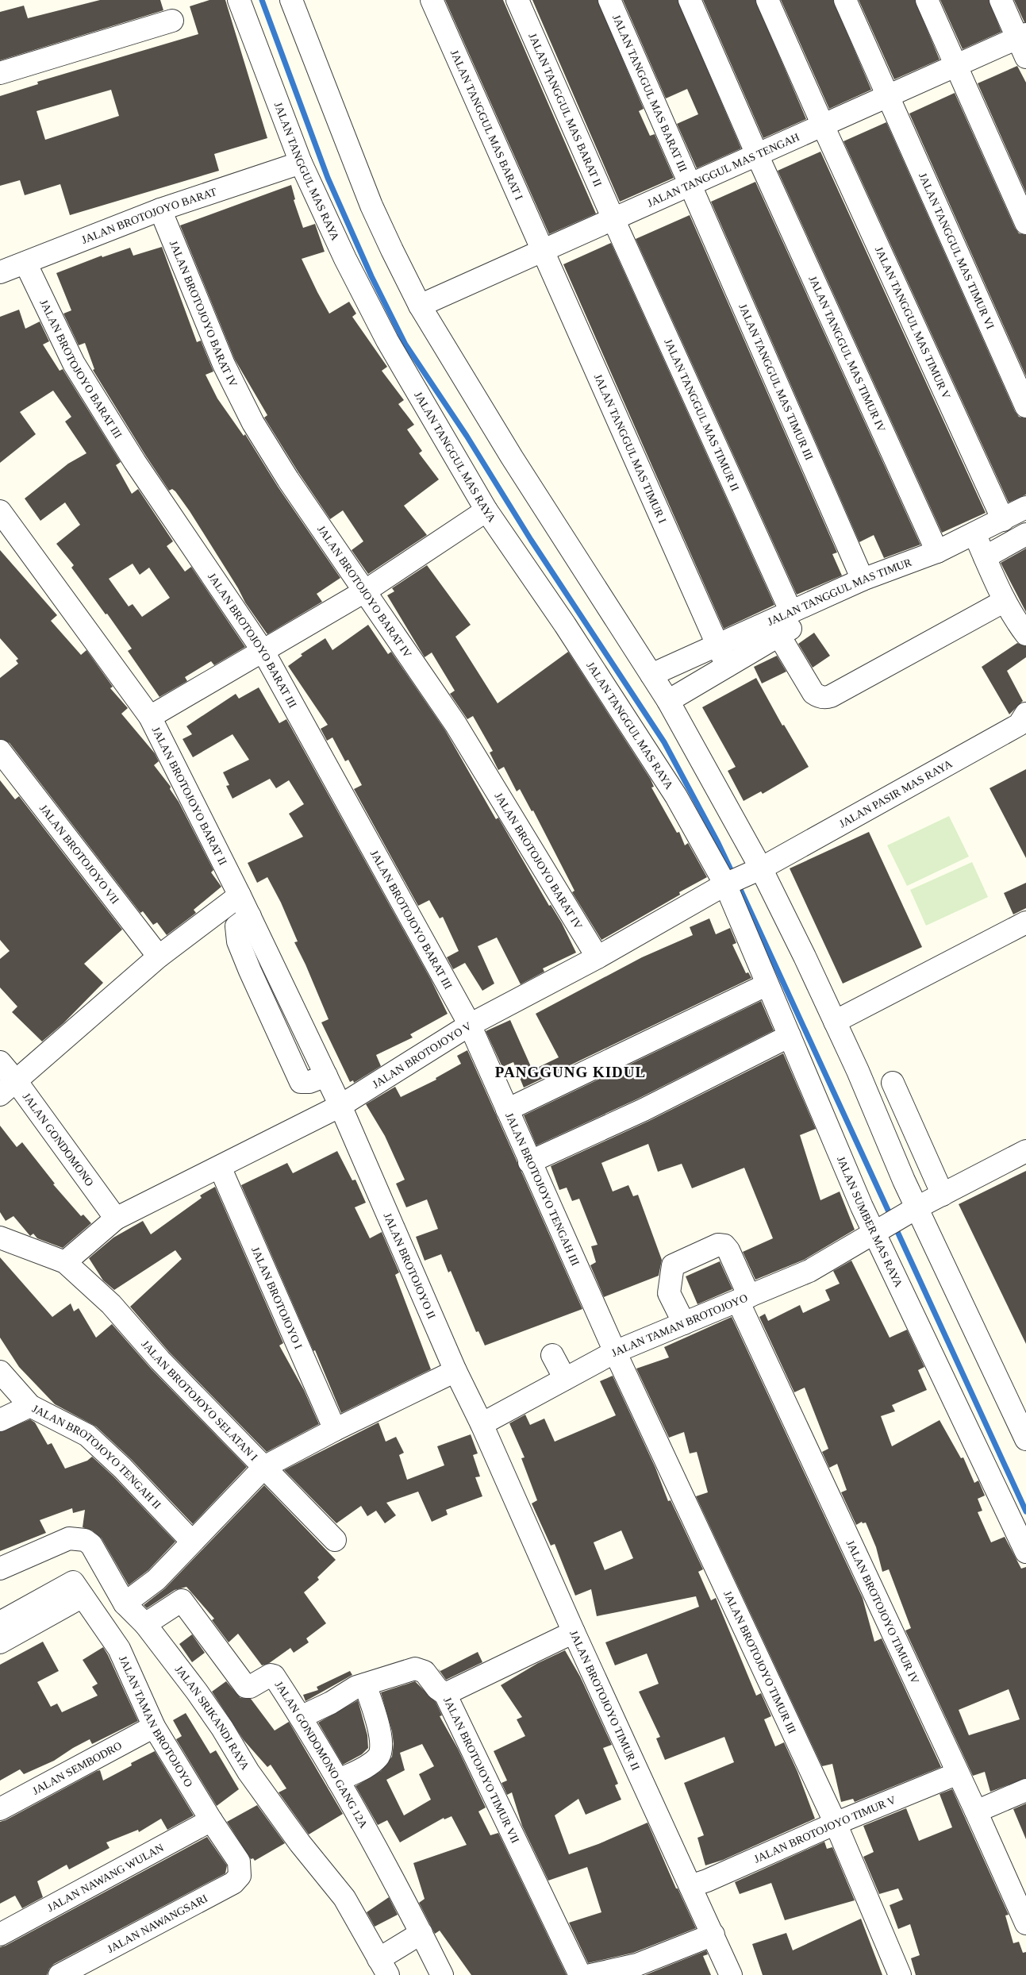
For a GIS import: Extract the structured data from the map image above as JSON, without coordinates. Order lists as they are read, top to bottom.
{
  "streets": {
    "street": [
      "JALAN TANGGUL MAS BARAT III",
      "JALAN TANGGUL MAS BARAT II",
      "JALAN TANGGUL MAS BARAT I",
      "JALAN TANGGUL MAS TENGAH",
      "JALAN TANGGUL MAS RAYA",
      "JALAN BROTOJOYO BARAT",
      "JALAN TANGGUL MAS TIMUR VI",
      "JALAN BROTOJOYO BARAT IV",
      "JALAN TANGGUL MAS TIMUR V",
      "JALAN TANGGUL MAS TIMUR IV",
      "JALAN BROTOJOYO BARAT III",
      "JALAN TANGGUL MAS TIMUR III",
      "JALAN TANGGUL MAS TIMUR II",
      "JALAN TANGGUL MAS TIMUR I",
      "JALAN TANGGUL MAS TIMUR",
      "JALAN PASIR MAS RAYA",
      "JALAN BROTOJOYO BARAT II",
      "JALAN BROTOJOYO VII",
      "JALAN BROTOJOYO V",
      "JALAN GONDOMONO",
      "JALAN BROTOJOYO TENGAH III",
      "JALAN SUMBER MAS RAYA",
      "JALAN BROTOJOYO II",
      "JALAN BROTOJOYO I",
      "JALAN TAMAN BROTOJOYO",
      "JALAN BROTOJOYO SELATAN I",
      "JALAN BROTOJOYO TENGAH II",
      "JALAN BROTOJOYO TIMUR IV",
      "JALAN BROTOJOYO TIMUR III",
      "JALAN BROTOJOYO TIMUR II",
      "JALAN SRIKANDI RAYA",
      "JALAN GONDOMONO GANG 12A",
      "JALAN SEMBODRO",
      "JALAN BROTOJOYO TIMUR VII",
      "JALAN BROTOJOYO TIMUR V",
      "JALAN NAWANG WULAN",
      "JALAN NAWANGSARI"
    ]
  },
  "crossings": [
    ["JALAN TANGGUL MAS BARAT III", "JALAN TANGGUL MAS TENGAH"],
    ["JALAN TANGGUL MAS BARAT III", "JALAN TANGGUL MAS TIMUR III"],
    ["JALAN TANGGUL MAS BARAT II", "JALAN TANGGUL MAS TENGAH"],
    ["JALAN TANGGUL MAS BARAT II", "JALAN TANGGUL MAS TIMUR II"],
    ["JALAN TANGGUL MAS BARAT I", "JALAN TANGGUL MAS TENGAH"],
    ["JALAN TANGGUL MAS BARAT I", "JALAN TANGGUL MAS TIMUR I"],
    ["JALAN TANGGUL MAS TENGAH", "JALAN TANGGUL MAS TIMUR VI"],
    ["JALAN TANGGUL MAS TENGAH", "JALAN TANGGUL MAS TIMUR V"],
    ["JALAN TANGGUL MAS TENGAH", "JALAN TANGGUL MAS TIMUR IV"],
    ["JALAN TANGGUL MAS TENGAH", "JALAN TANGGUL MAS TIMUR III"],
    ["JALAN TANGGUL MAS TENGAH", "JALAN TANGGUL MAS TIMUR II"],
    ["JALAN TANGGUL MAS TENGAH", "JALAN TANGGUL MAS TIMUR I"],
    ["JALAN TANGGUL MAS RAYA", "JALAN BROTOJOYO BARAT"],
    ["JALAN TANGGUL MAS RAYA", "JALAN PASIR MAS RAYA"],
    ["JALAN TANGGUL MAS RAYA", "JALAN BROTOJOYO V"],
    ["JALAN TANGGUL MAS RAYA", "JALAN SUMBER MAS RAYA"],
    ["JALAN BROTOJOYO BARAT", "JALAN BROTOJOYO BARAT IV"],
    ["JALAN BROTOJOYO BARAT", "JALAN BROTOJOYO BARAT III"],
    ["JALAN BROTOJOYO BARAT IV", "JALAN BROTOJOYO V"],
    ["JALAN TANGGUL MAS TIMUR V", "JALAN TANGGUL MAS TIMUR"],
    ["JALAN TANGGUL MAS TIMUR IV", "JALAN TANGGUL MAS TIMUR"],
    ["JALAN BROTOJOYO BARAT III", "JALAN BROTOJOYO V"],
    ["JALAN BROTOJOYO BARAT III", "JALAN BROTOJOYO TENGAH III"],
    ["JALAN TANGGUL MAS TIMUR III", "JALAN TANGGUL MAS TIMUR"],
    ["JALAN TANGGUL MAS TIMUR II", "JALAN TANGGUL MAS TIMUR"],
    ["JALAN TANGGUL MAS TIMUR I", "JALAN TANGGUL MAS TIMUR"],
    ["JALAN PASIR MAS RAYA", "JALAN BROTOJOYO V"],
    ["JALAN PASIR MAS RAYA", "JALAN SUMBER MAS RAYA"],
    ["JALAN BROTOJOYO BARAT II", "JALAN BROTOJOYO V"],
    ["JALAN BROTOJOYO BARAT II", "JALAN BROTOJOYO II"],
    ["JALAN BROTOJOYO V", "JALAN GONDOMONO"],
    ["JALAN BROTOJOYO V", "JALAN BROTOJOYO TENGAH III"],
    ["JALAN BROTOJOYO V", "JALAN SUMBER MAS RAYA"],
    ["JALAN BROTOJOYO V", "JALAN BROTOJOYO II"],
    ["JALAN BROTOJOYO V", "JALAN BROTOJOYO I"],
    ["JALAN BROTOJOYO V", "JALAN BROTOJOYO SELATAN I"],
    ["JALAN BROTOJOYO TENGAH III", "JALAN TAMAN BROTOJOYO"],
    ["JALAN BROTOJOYO TENGAH III", "JALAN BROTOJOYO TIMUR III"],
    ["JALAN SUMBER MAS RAYA", "JALAN TAMAN BROTOJOYO"],
    ["JALAN BROTOJOYO II", "JALAN TAMAN BROTOJOYO"],
    ["JALAN BROTOJOYO II", "JALAN BROTOJOYO TIMUR II"],
    ["JALAN TAMAN BROTOJOYO", "JALAN BROTOJOYO TIMUR IV"],
    ["JALAN TAMAN BROTOJOYO", "JALAN BROTOJOYO TIMUR III"],
    ["JALAN TAMAN BROTOJOYO", "JALAN BROTOJOYO TIMUR II"],
    ["JALAN TAMAN BROTOJOYO", "JALAN SEMBODRO"],
    ["JALAN TAMAN BROTOJOYO", "JALAN NAWANG WULAN"],
    ["JALAN TAMAN BROTOJOYO", "JALAN NAWANGSARI"],
    ["JALAN BROTOJOYO TIMUR IV", "JALAN BROTOJOYO TIMUR V"],
    ["JALAN BROTOJOYO TIMUR III", "JALAN BROTOJOYO TIMUR V"],
    ["JALAN BROTOJOYO TIMUR II", "JALAN BROTOJOYO TIMUR VII"],
    ["JALAN BROTOJOYO TIMUR II", "JALAN BROTOJOYO TIMUR V"],
    ["JALAN SRIKANDI RAYA", "JALAN GONDOMONO GANG 12A"]
  ],
  "districts": ["PANGGUNG KIDUL"]
}
